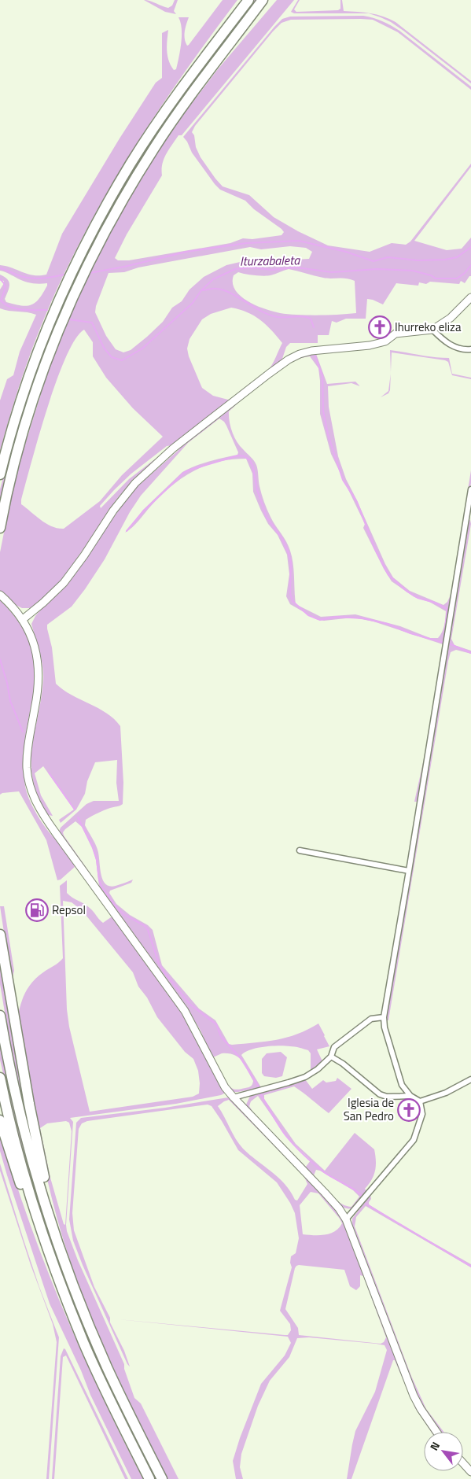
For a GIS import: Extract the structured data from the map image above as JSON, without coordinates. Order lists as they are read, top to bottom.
{
  "water": ["Iturzabaleta"],
  "places": {
    "church": ["Ihurreko eliza", "Iglesia de San Pedro"],
    "fuel station": ["Repsol"]
  },
  "north": "top left"
}
